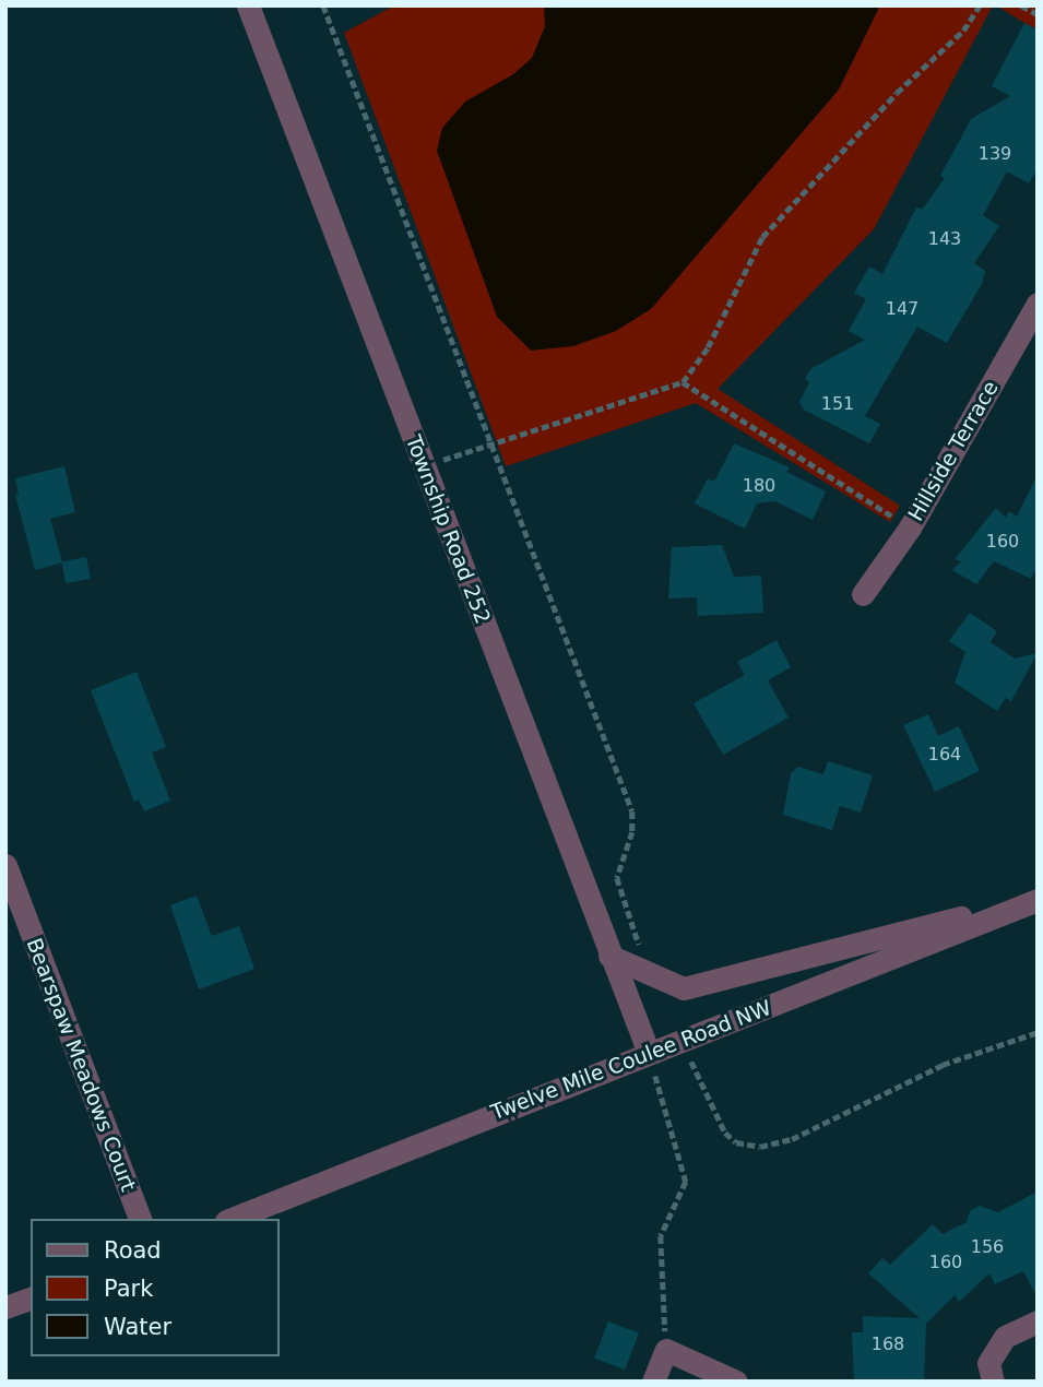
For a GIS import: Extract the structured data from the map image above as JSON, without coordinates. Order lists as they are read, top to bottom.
{
  "streets": {
    "street": [
      "Hillside Terrace",
      "Township Road 252",
      "Twelve Mile Coulee Road NW",
      "Bearspaw Meadows Court"
    ]
  },
  "crossings": [
    ["Township Road 252", "Twelve Mile Coulee Road NW"]
  ],
  "house_numbers": [
    "139",
    "143",
    "147",
    "151",
    "180",
    "160",
    "164",
    "156",
    "160",
    "168"
  ],
  "legend": ["Road", "Park", "Water"]
}
